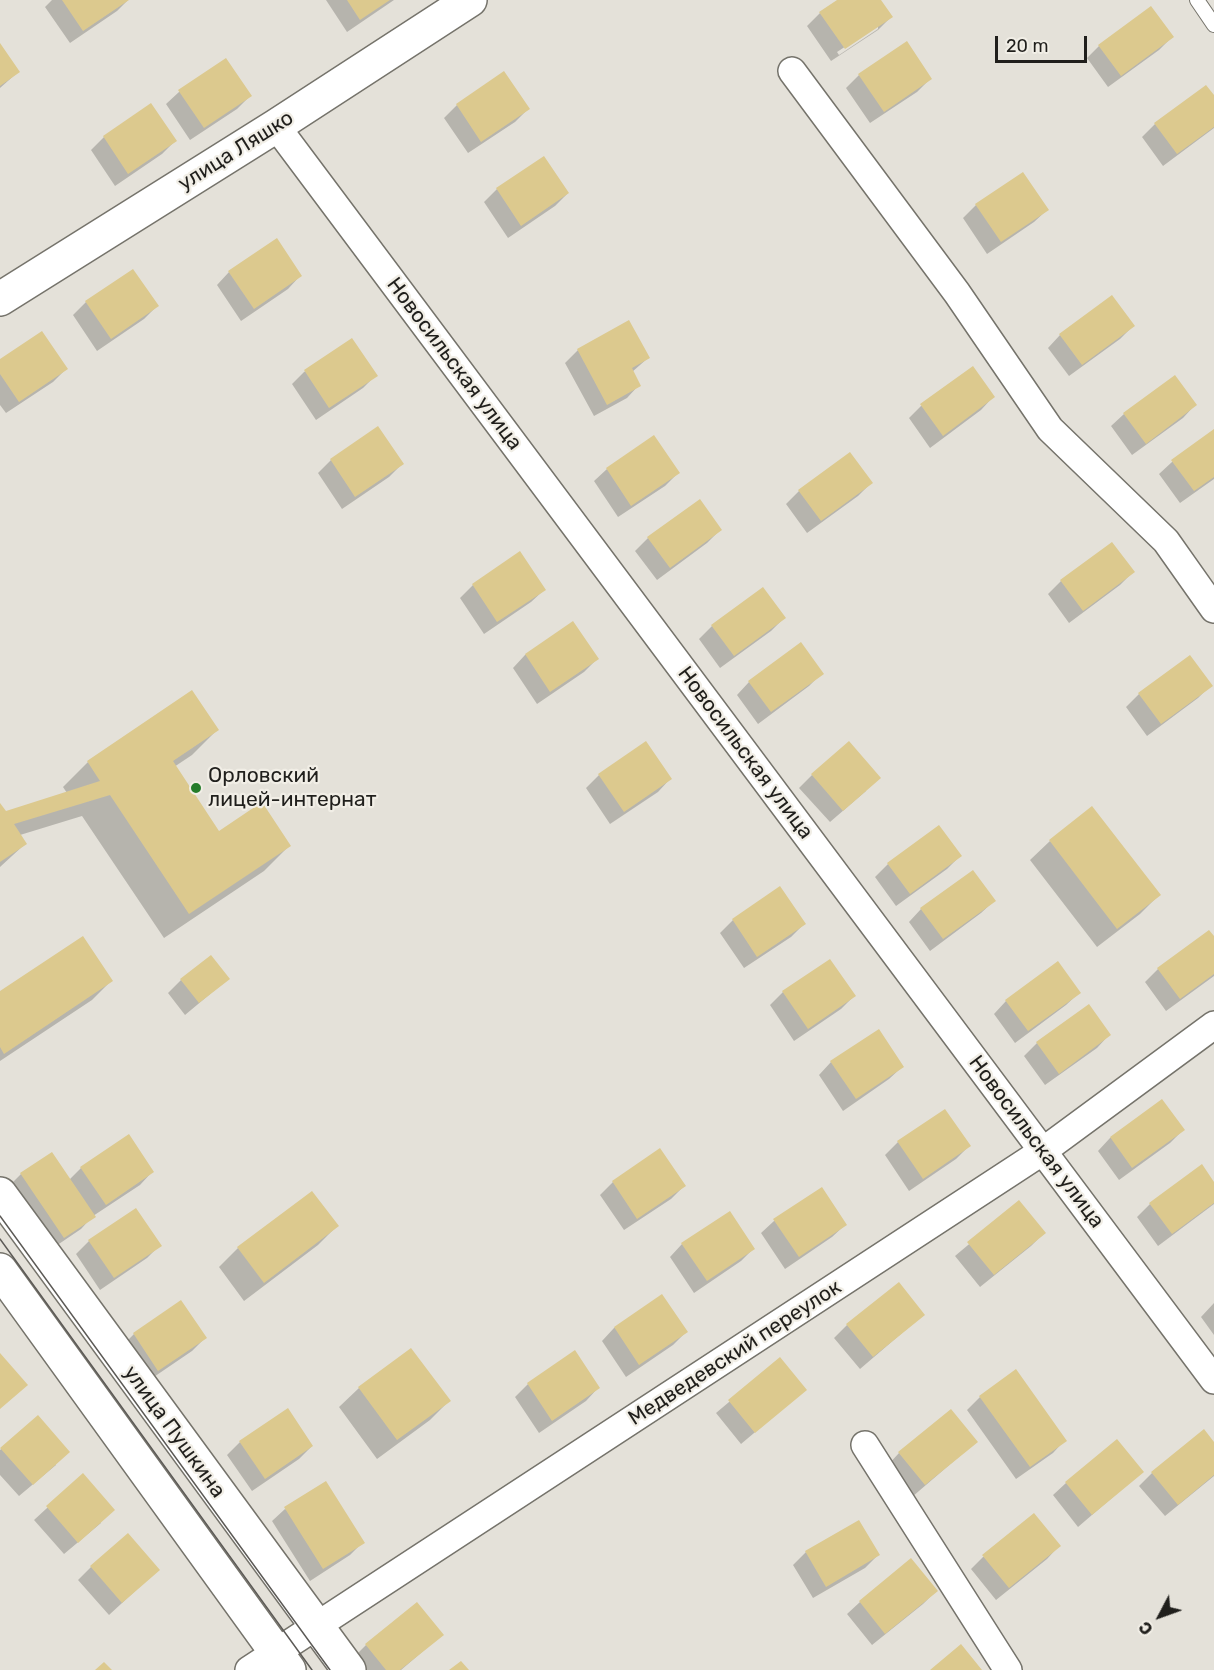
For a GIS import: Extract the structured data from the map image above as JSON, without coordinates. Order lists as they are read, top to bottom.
{
  "streets": {
    "main road": ["улица Ляшко", "улица Пушкина"],
    "street": ["Новосильская улица", "Медведевский переулок"]
  },
  "crossings": [
    ["улица Ляшко", "Новосильская улица"],
    ["Новосильская улица", "Медведевский переулок"],
    ["Медведевский переулок", "улица Пушкина"]
  ],
  "places": ["Орловский лицей-интернат"],
  "scale_bar": "20 m",
  "north": "bottom left"
}
